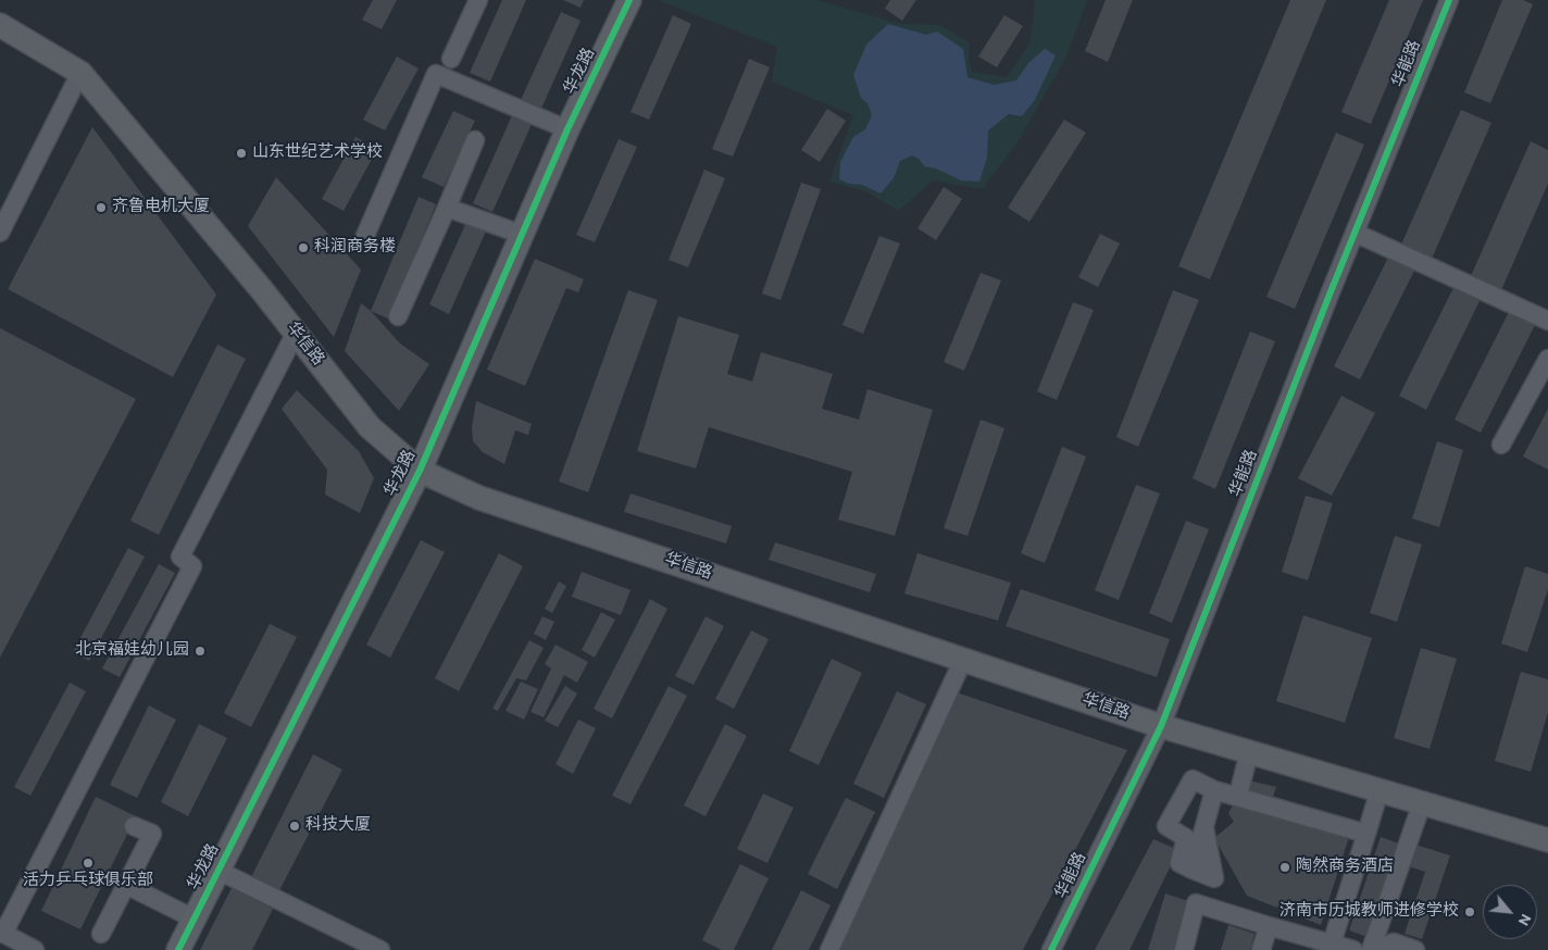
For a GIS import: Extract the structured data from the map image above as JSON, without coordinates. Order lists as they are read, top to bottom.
{
  "streets": {
    "main road": ["华龙路", "华信路"],
    "street": ["华能路"]
  },
  "crossings": [
    ["华能路", "华信路"],
    ["华龙路", "华信路"]
  ],
  "places": [
    "山东世纪艺术学校",
    "齐鲁电机大厦",
    "科润商务楼",
    "北京福娃幼儿园",
    "科技大厦",
    "活力乒乓球俱乐部",
    "陶然商务酒店",
    "济南市历城教师进修学校"
  ],
  "north": "bottom right"
}
